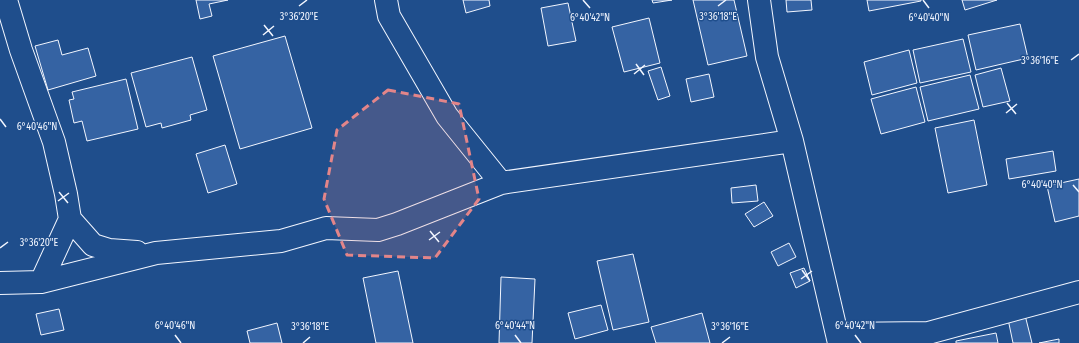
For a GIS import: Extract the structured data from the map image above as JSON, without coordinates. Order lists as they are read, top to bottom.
{
  "coordinates": [
    "3°36'20\"E",
    "3°36'18\"E",
    "6°40'42\"N",
    "6°40'40\"N",
    "3°36'16\"E",
    "6°40'46\"N",
    "6°40'44\"N"
  ]
}
